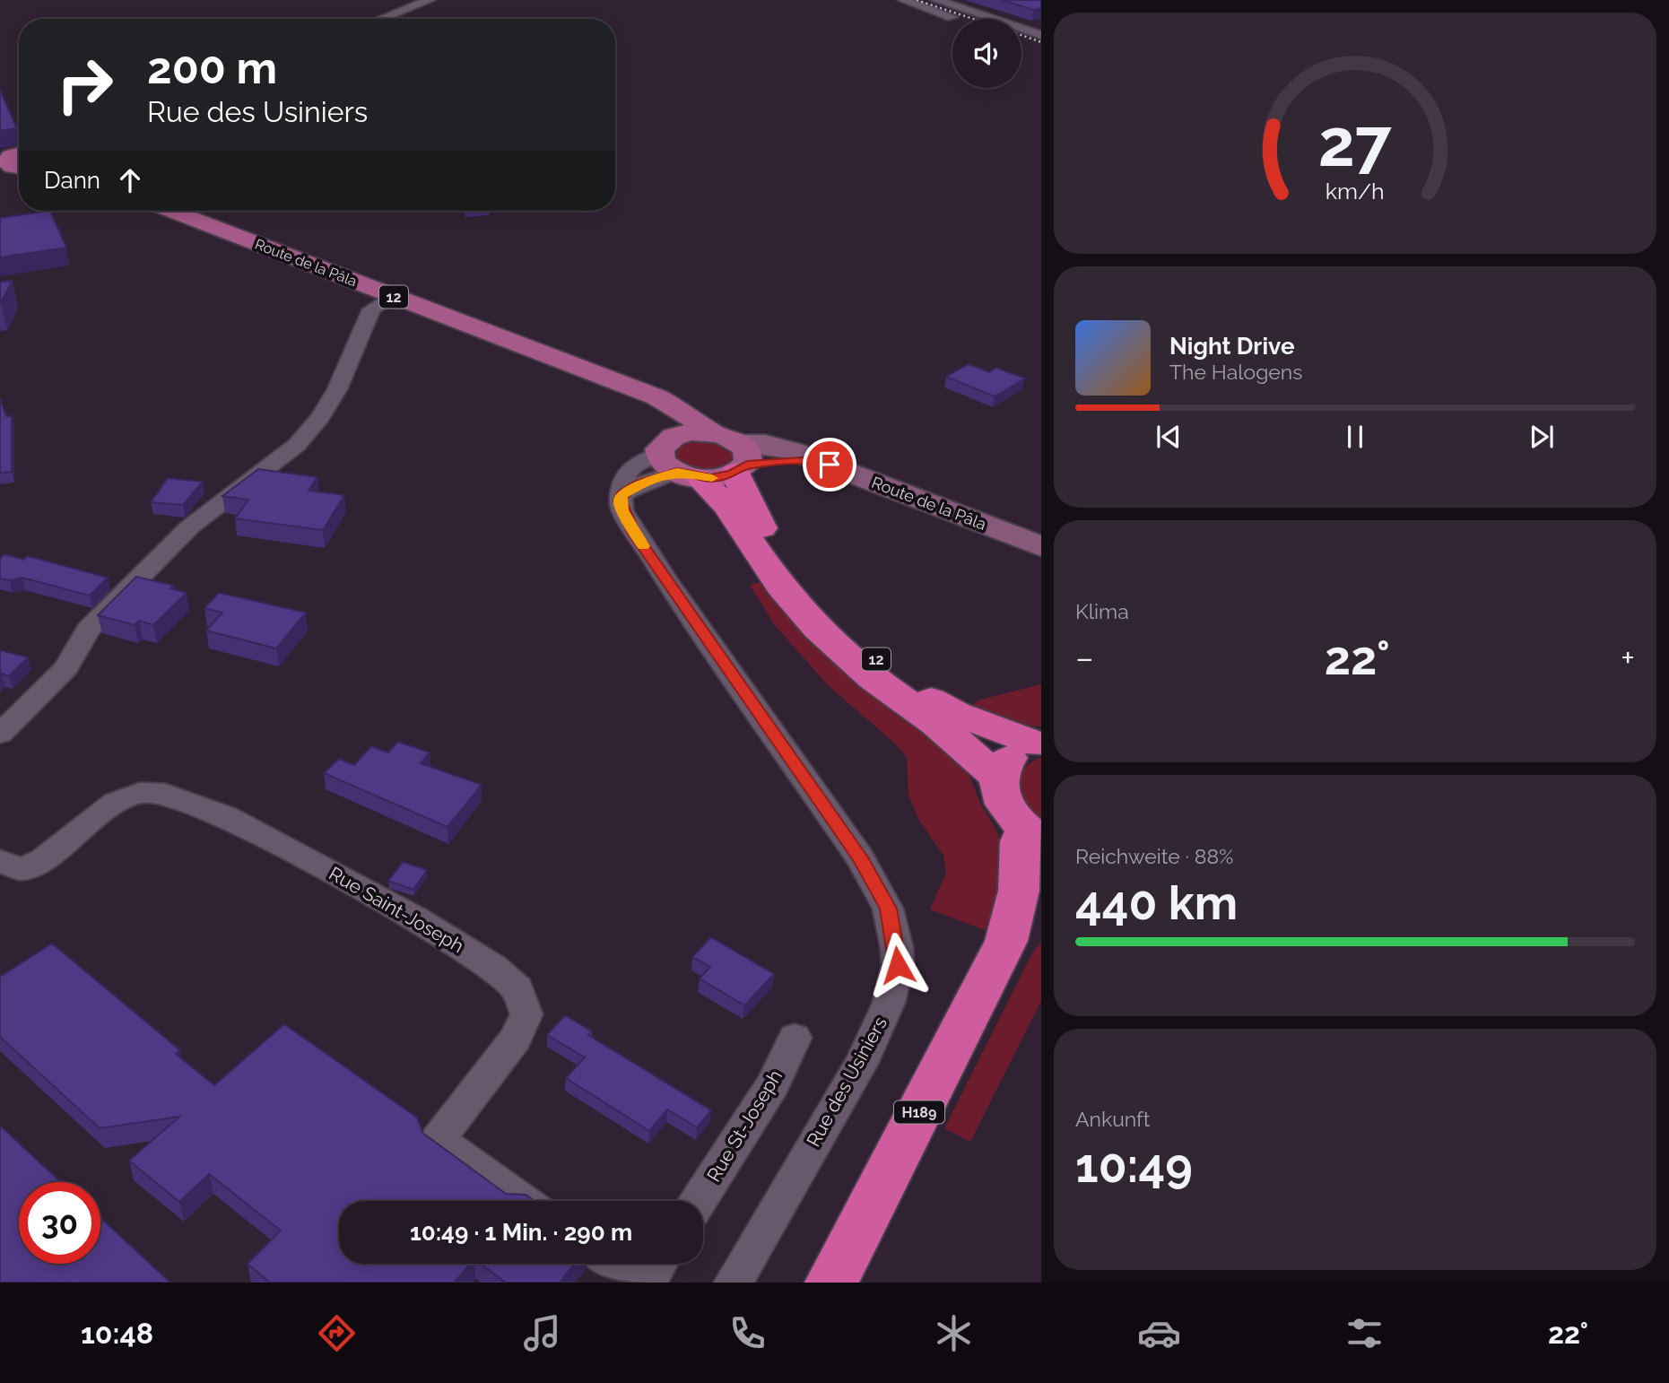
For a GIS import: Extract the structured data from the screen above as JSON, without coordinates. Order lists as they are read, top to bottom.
{
  "streets": {
    "highway": ["12", "H189"],
    "main road": ["Route de la Pâla"],
    "street": ["Rue Saint-Joseph", "Rue des Usiniers", "Rue St-Joseph"]
  },
  "crossings": [
    ["Route de la Pâla", "12"],
    ["Route de la Pâla", "Rue des Usiniers"],
    ["12", "Rue des Usiniers"]
  ],
  "page": {
    "turn": ["200 m", "Rue des Usiniers"],
    "then": "Dann",
    "song": ["Night Drive", "The Halogens"],
    "tile": [
      "Klima",
      ["Reichweite · 88%", "440 km"],
      ["Ankunft", "10:49"]
    ],
    "heat": ["−", "22°", "+"],
    "limit": "30",
    "trip": "10:49 · 1 Min. · 290 m",
    "tabs": ["10:48", "22°"],
    "gauge": ["27", "km/h"]
  }
}
